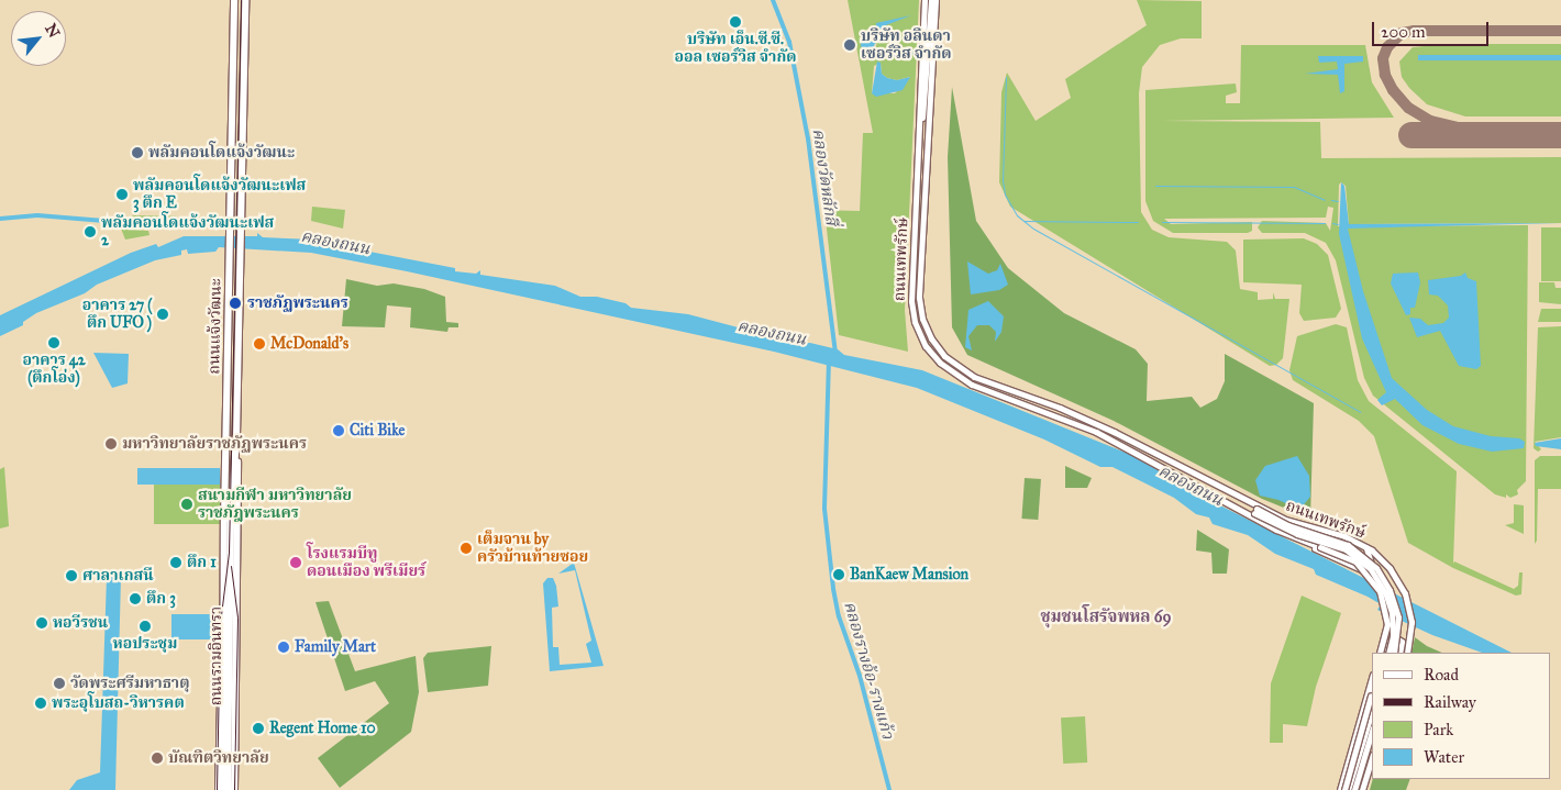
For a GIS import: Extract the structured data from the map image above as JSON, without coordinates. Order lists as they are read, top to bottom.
{
  "streets": {
    "main road": ["ถนนเทพรักษ์", "ถนนแจ้งวัฒนะ", "ถนนรามอินทรา"]
  },
  "crossings": [
    ["ถนนแจ้งวัฒนะ", "ถนนรามอินทรา"]
  ],
  "districts": ["ชุมชนโสรัจพหล 69"],
  "water": ["คลองวัดหลักสี่", "คลองถนน", "คลองรางอ้อ-รางแก้ว"],
  "places": [
    "บริษัท เอ็น.ซี.ซี. ออล เซอร์วิส จำกัด",
    "บริษัท อลินดา เซอร์วิส จำกัด",
    "พลัมคอนโดแจ้งวัฒนะ",
    "พลัมคอนโดแจ้งวัฒนะเฟส 3 ตึก E",
    "พลัมคอนโดแจ้งวัฒนะเฟส 2",
    "ราชภัฏพระนคร",
    "อาคาร 27 ( ตึก UFO )",
    "อาคาร 42 (ตึกโอ่ง)",
    "McDonald's",
    "Citi Bike",
    "มหาวิทยาลัยราชภัฏพระนคร",
    "สนามกีฬา มหาวิทยาลัย ราชภัฎพระนคร",
    "เต็มจาน by ครัวบ้านท้ายซอย",
    "ตึก 1",
    "โรงแรมบีทู ดอนเมือง พรีเมียร์",
    "BanKaew Mansion",
    "ศาลาเกสนี",
    "ตึก 3",
    "หอวีรชน",
    "หอประชุม",
    "Family Mart",
    "วัดพระศรีมหาธาตุ",
    "พระอุโบสถ-วิหารคต",
    "Regent Home 10",
    "บัณฑิตวิทยาลัย"
  ],
  "legend": [
    "Road",
    "Railway",
    "Park",
    "Water"
  ],
  "scale_bar": "200 m",
  "north": "top right"
}
